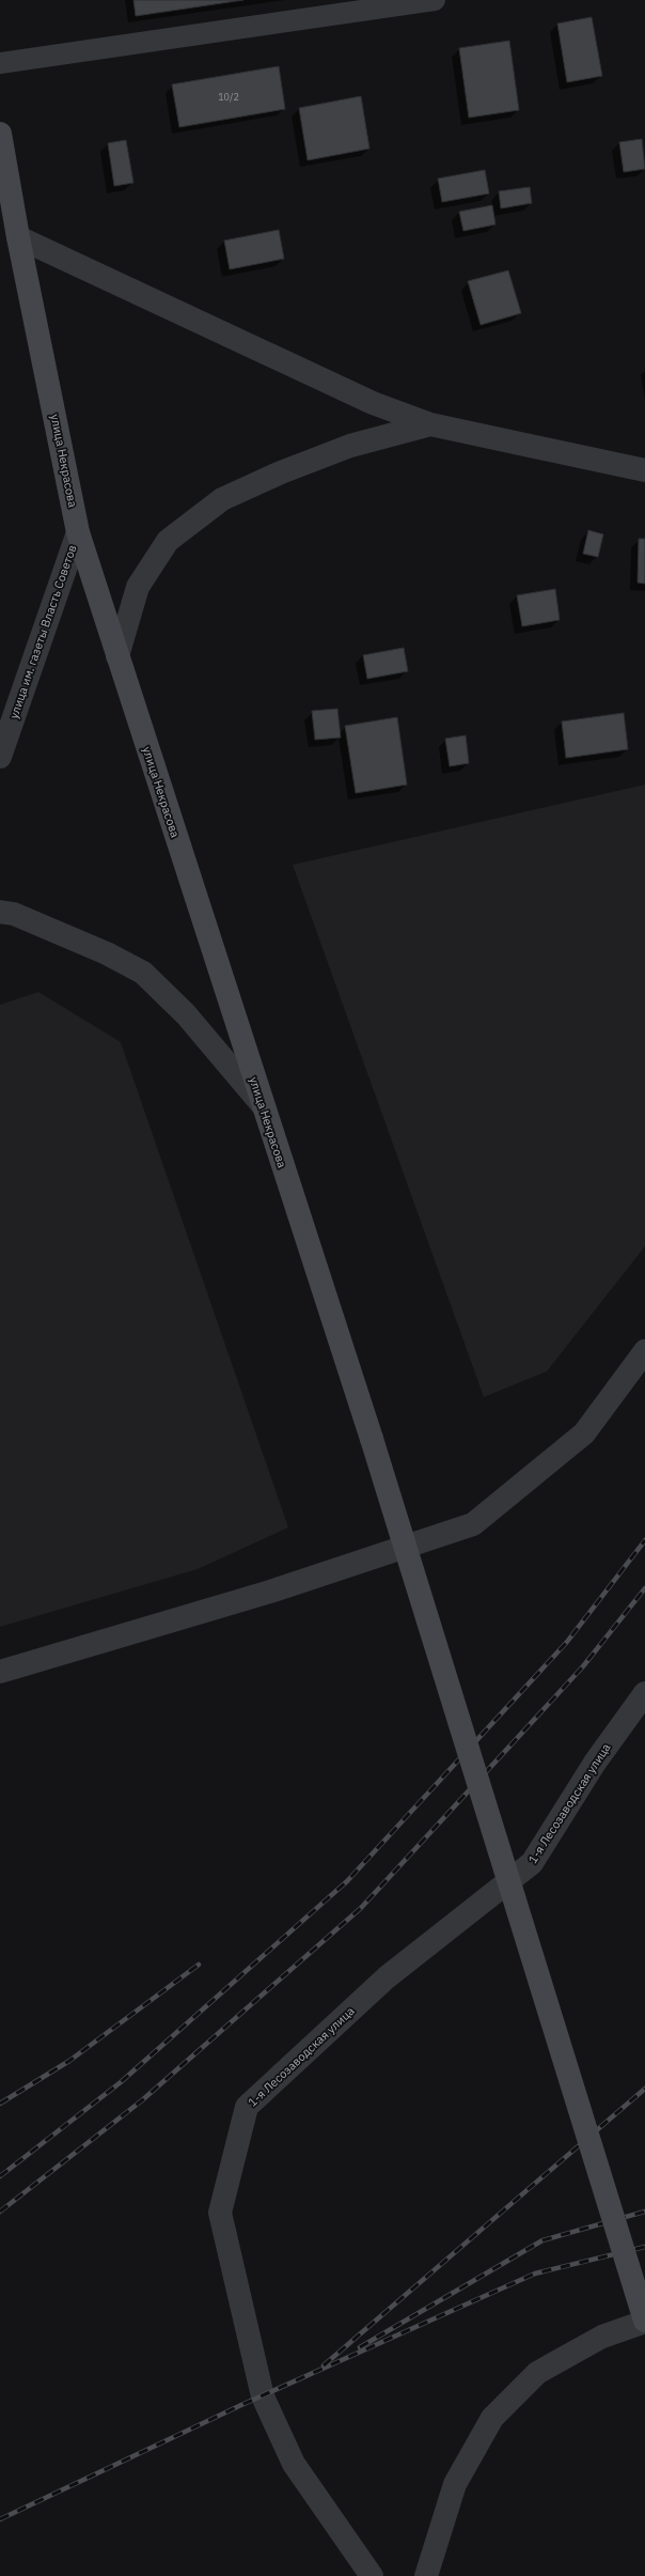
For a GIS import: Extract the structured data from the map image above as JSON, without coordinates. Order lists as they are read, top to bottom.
{
  "streets": {
    "main road": ["улица Некрасова"],
    "street": ["улица им. газеты Власть Советов", "1-я Лесозаводская улица"]
  },
  "crossings": [
    ["улица Некрасова", "улица им. газеты Власть Советов"]
  ],
  "house_numbers": ["10/2"]
}
